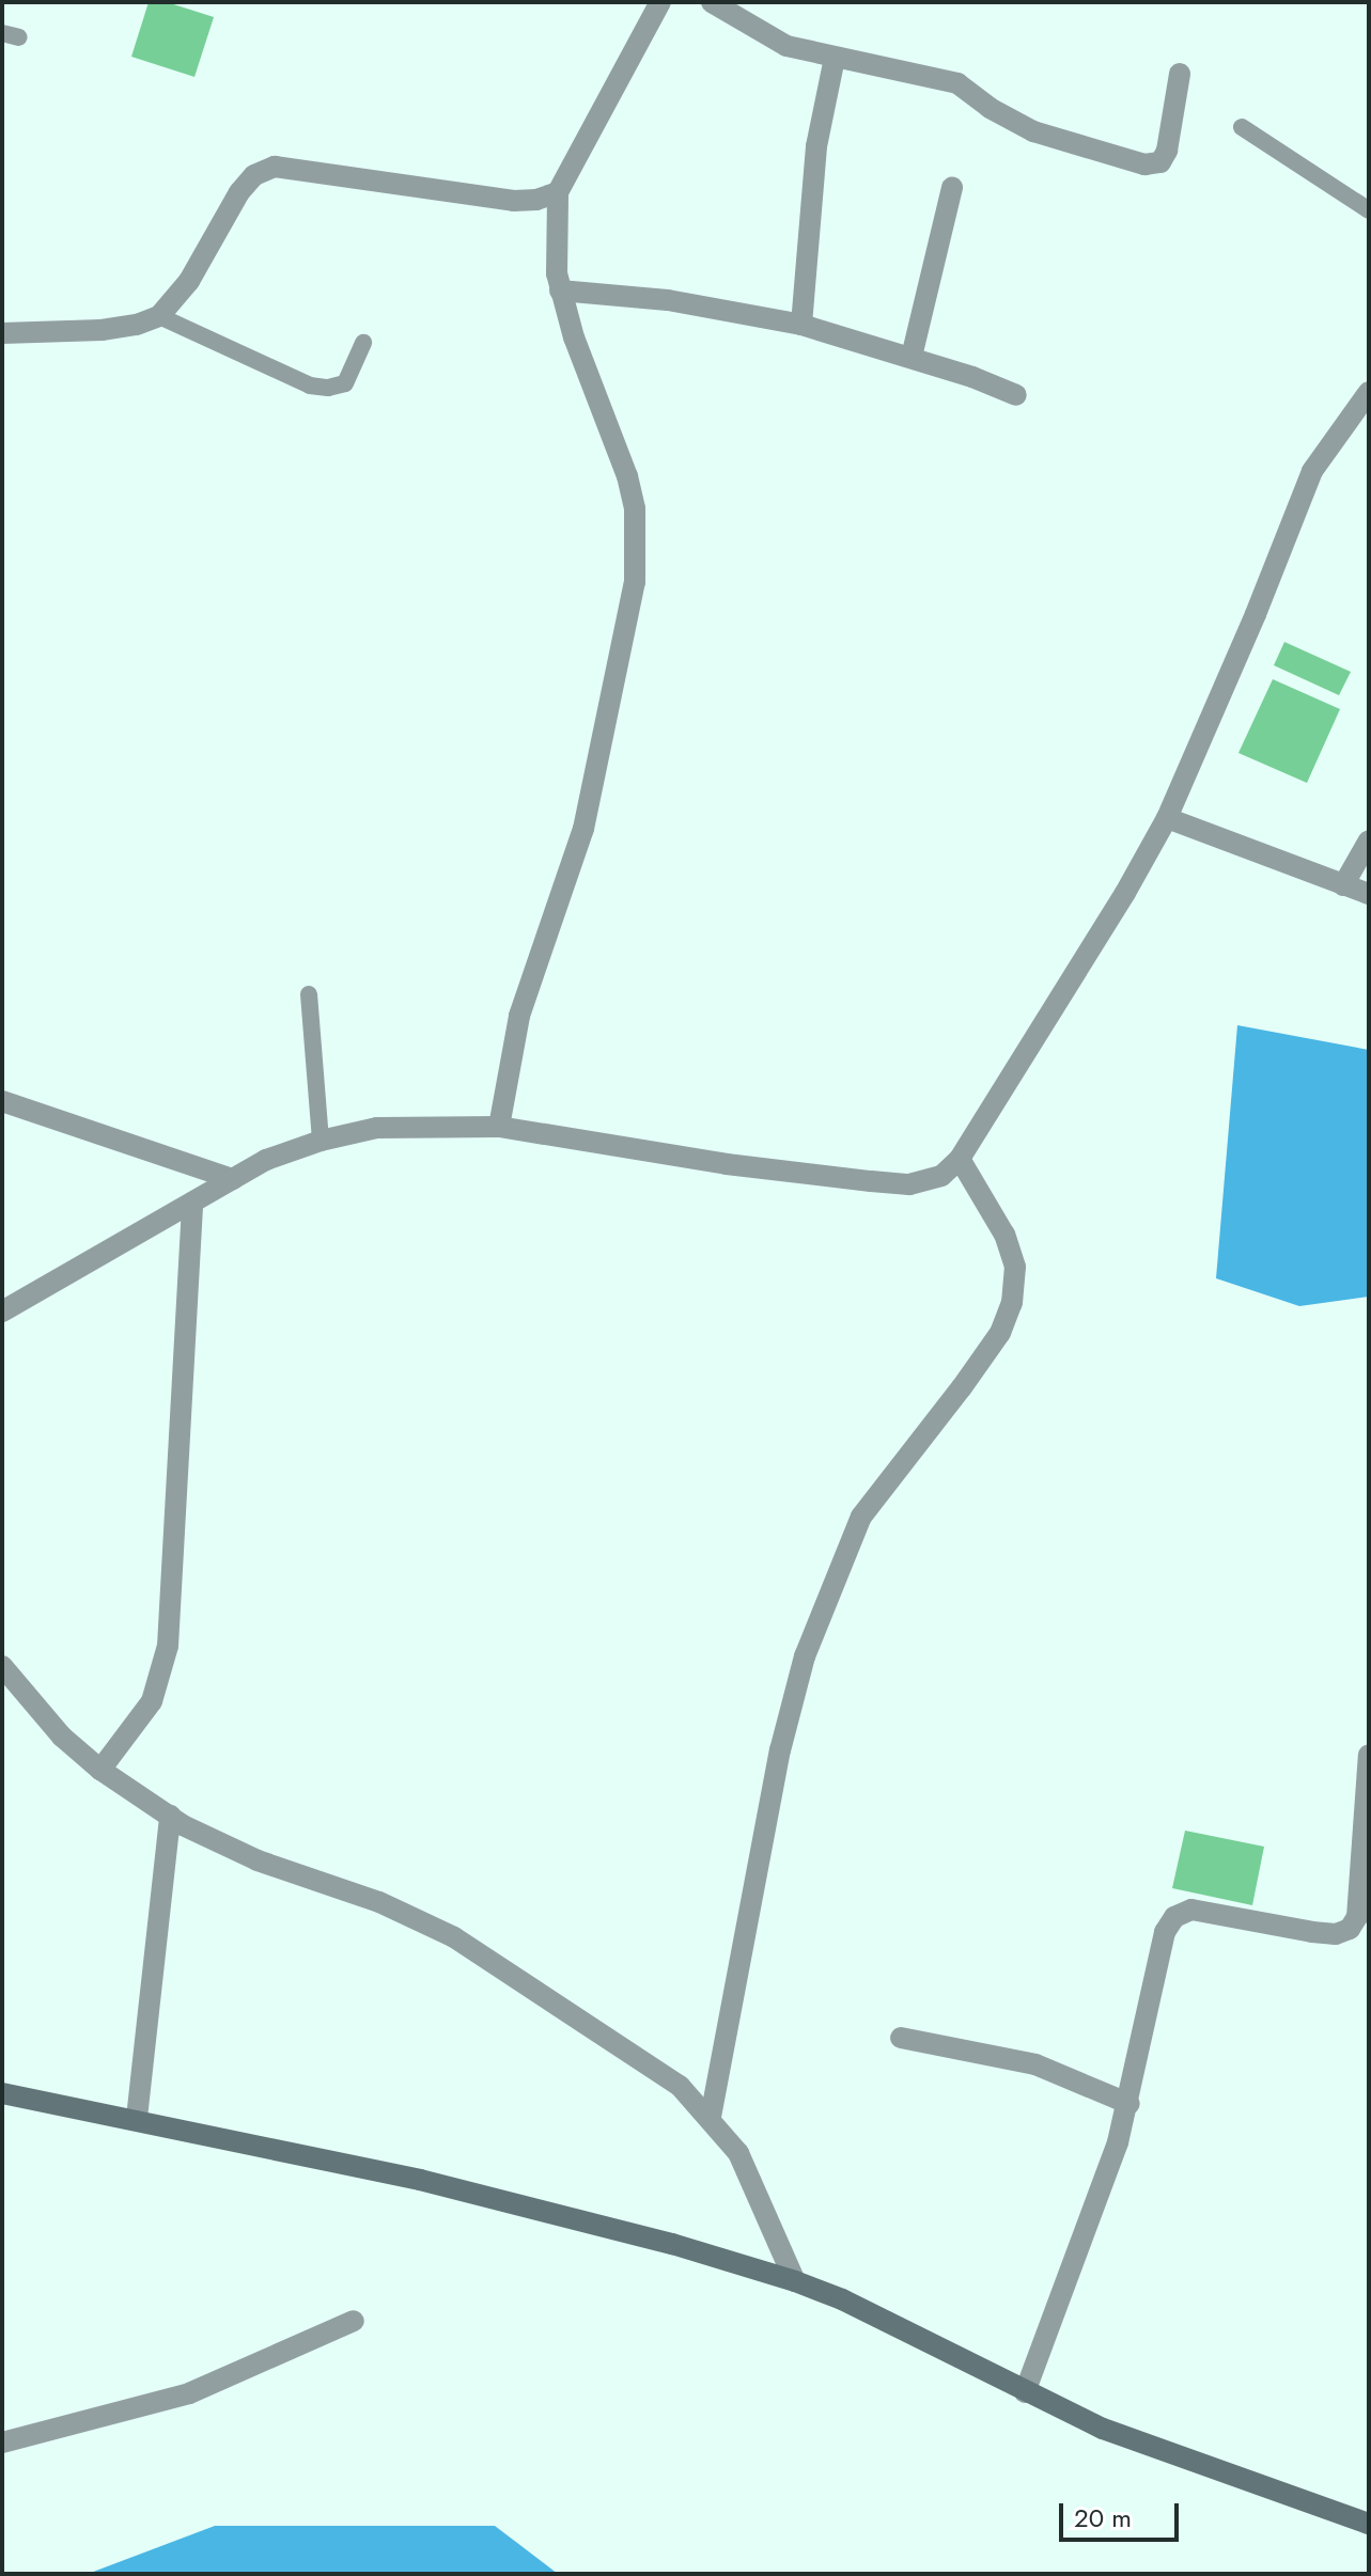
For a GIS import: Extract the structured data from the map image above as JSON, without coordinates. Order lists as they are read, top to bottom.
{
  "scale_bar": "20 m"
}
